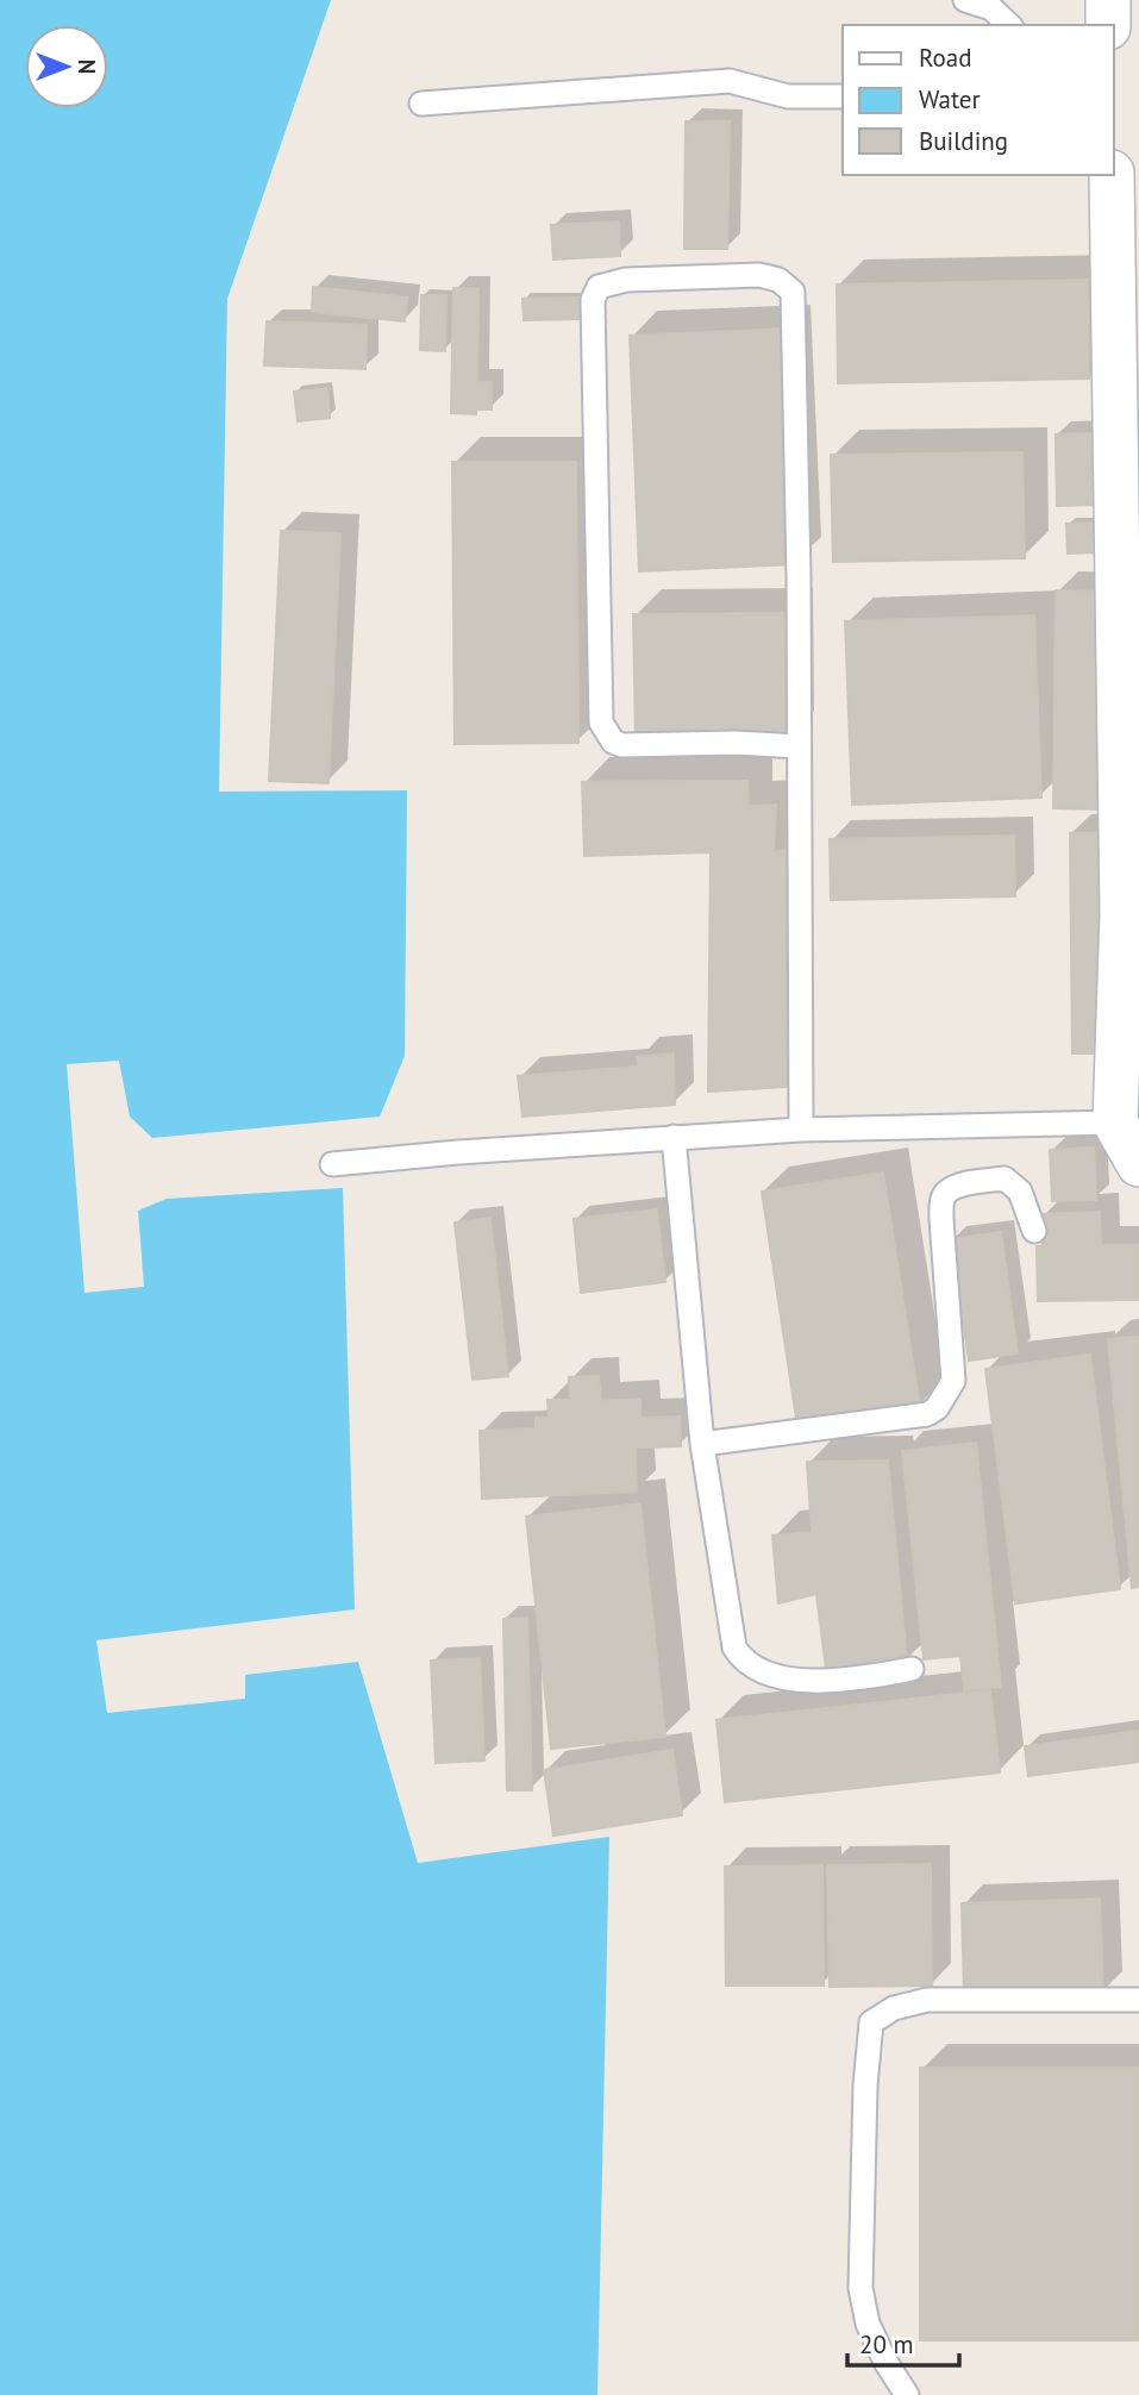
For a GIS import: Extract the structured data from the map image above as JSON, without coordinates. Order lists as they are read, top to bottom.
{
  "legend": ["Road", "Water", "Building"],
  "scale_bar": "20 m",
  "north": "right"
}
